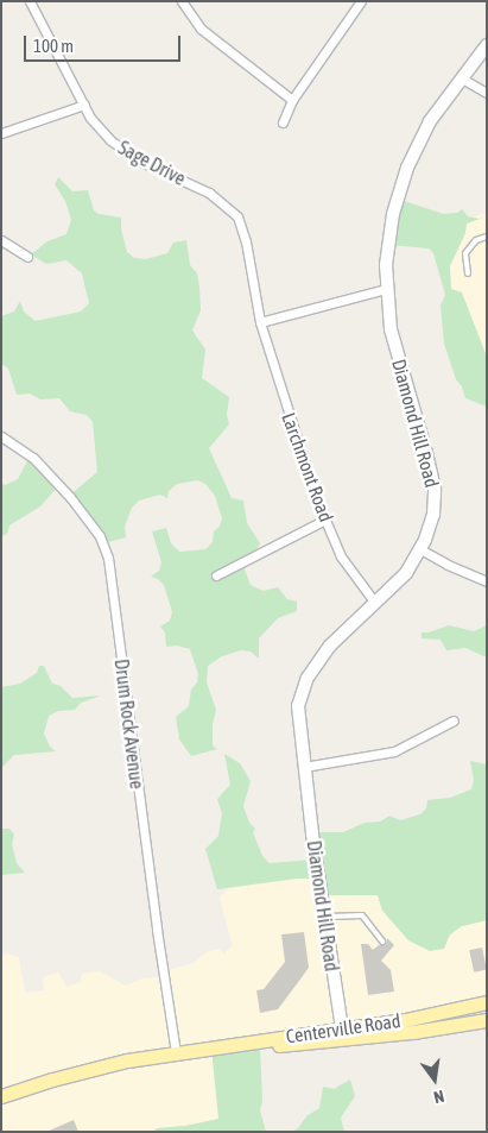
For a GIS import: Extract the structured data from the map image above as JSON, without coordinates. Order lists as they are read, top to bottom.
{
  "streets": {
    "main road": ["Centerville Road"],
    "street": [
      "Sage Drive",
      "Diamond Hill Road",
      "Larchmont Road",
      "Drum Rock Avenue"
    ]
  },
  "crossings": [
    ["Sage Drive", "Larchmont Road"],
    ["Diamond Hill Road", "Larchmont Road"],
    ["Diamond Hill Road", "Centerville Road"],
    ["Drum Rock Avenue", "Centerville Road"]
  ],
  "scale_bar": "100 m",
  "north": "bottom"
}
